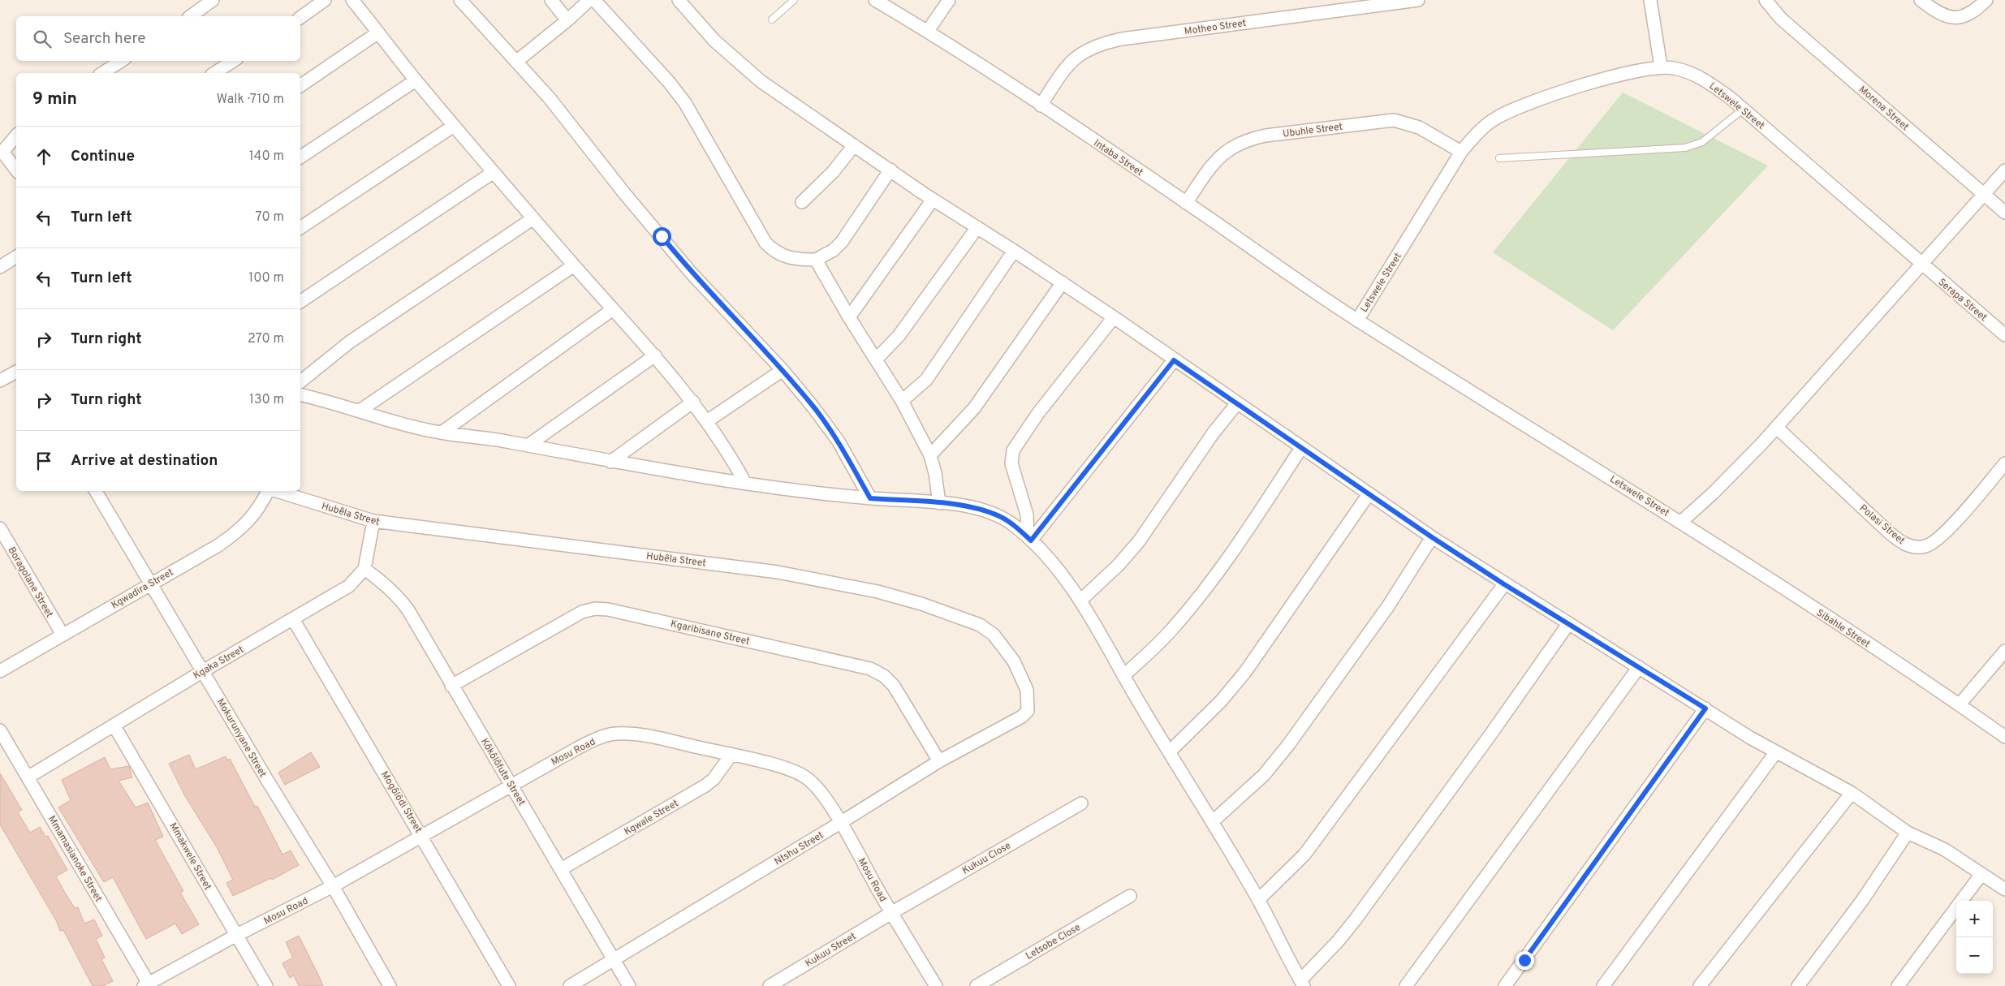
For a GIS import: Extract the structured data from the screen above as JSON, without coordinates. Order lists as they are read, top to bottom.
{
  "streets": {
    "street": [
      "Motheo Street",
      "Letswele Street",
      "Morena Street",
      "Ubuhle Street",
      "Intaba Street",
      "Serapa Street",
      "Hubêla Street",
      "Polasi Street",
      "Boragolane Street",
      "Kgwadira Street",
      "Sibahle Street",
      "Kgaribisane Street",
      "Kgaka Street",
      "Mokurunyane Street",
      "Mosu Road",
      "Kôkôlôfute Street",
      "Mogôlôdi Street",
      "Kgwale Street",
      "Ntshu Street",
      "Mmakwele Street",
      "Kukuu Close",
      "Mmamasianoke Street",
      "Letsobe Close",
      "Kukuu Street"
    ]
  },
  "crossings": [
    ["Motheo Street", "Intaba Street"],
    ["Letswele Street", "Morena Street"],
    ["Letswele Street", "Ubuhle Street"],
    ["Letswele Street", "Intaba Street"],
    ["Letswele Street", "Serapa Street"],
    ["Letswele Street", "Polasi Street"],
    ["Letswele Street", "Sibahle Street"],
    ["Ubuhle Street", "Intaba Street"],
    ["Hubêla Street", "Ntshu Street"],
    ["Boragolane Street", "Kgwadira Street"],
    ["Kgwadira Street", "Mokurunyane Street"],
    ["Kgaribisane Street", "Kôkôlôfute Street"],
    ["Kgaribisane Street", "Ntshu Street"],
    ["Kgaka Street", "Mokurunyane Street"],
    ["Kgaka Street", "Kôkôlôfute Street"],
    ["Kgaka Street", "Mogôlôdi Street"],
    ["Kgaka Street", "Mmakwele Street"],
    ["Kgaka Street", "Mmamasianoke Street"],
    ["Mokurunyane Street", "Mosu Road"],
    ["Mosu Road", "Kôkôlôfute Street"],
    ["Mosu Road", "Mogôlôdi Street"],
    ["Mosu Road", "Kgwale Street"],
    ["Mosu Road", "Ntshu Street"],
    ["Mosu Road", "Mmakwele Street"],
    ["Mosu Road", "Kukuu Close"],
    ["Mosu Road", "Mmamasianoke Street"],
    ["Mosu Road", "Kukuu Street"],
    ["Kôkôlôfute Street", "Kgwale Street"],
    ["Kôkôlôfute Street", "Ntshu Street"],
    ["Kukuu Close", "Kukuu Street"]
  ],
  "page": {
    "search": "Search here",
    "heading": ["9 min", "Walk · 710 m"],
    "list": [
      ["Continue", "140 m"],
      ["Turn left", "70 m"],
      ["Turn left", "100 m"],
      ["Turn right", "270 m"],
      ["Turn right", "130 m"],
      "Arrive at destination"
    ],
    "map_buttons": ["+", "−"]
  }
}
